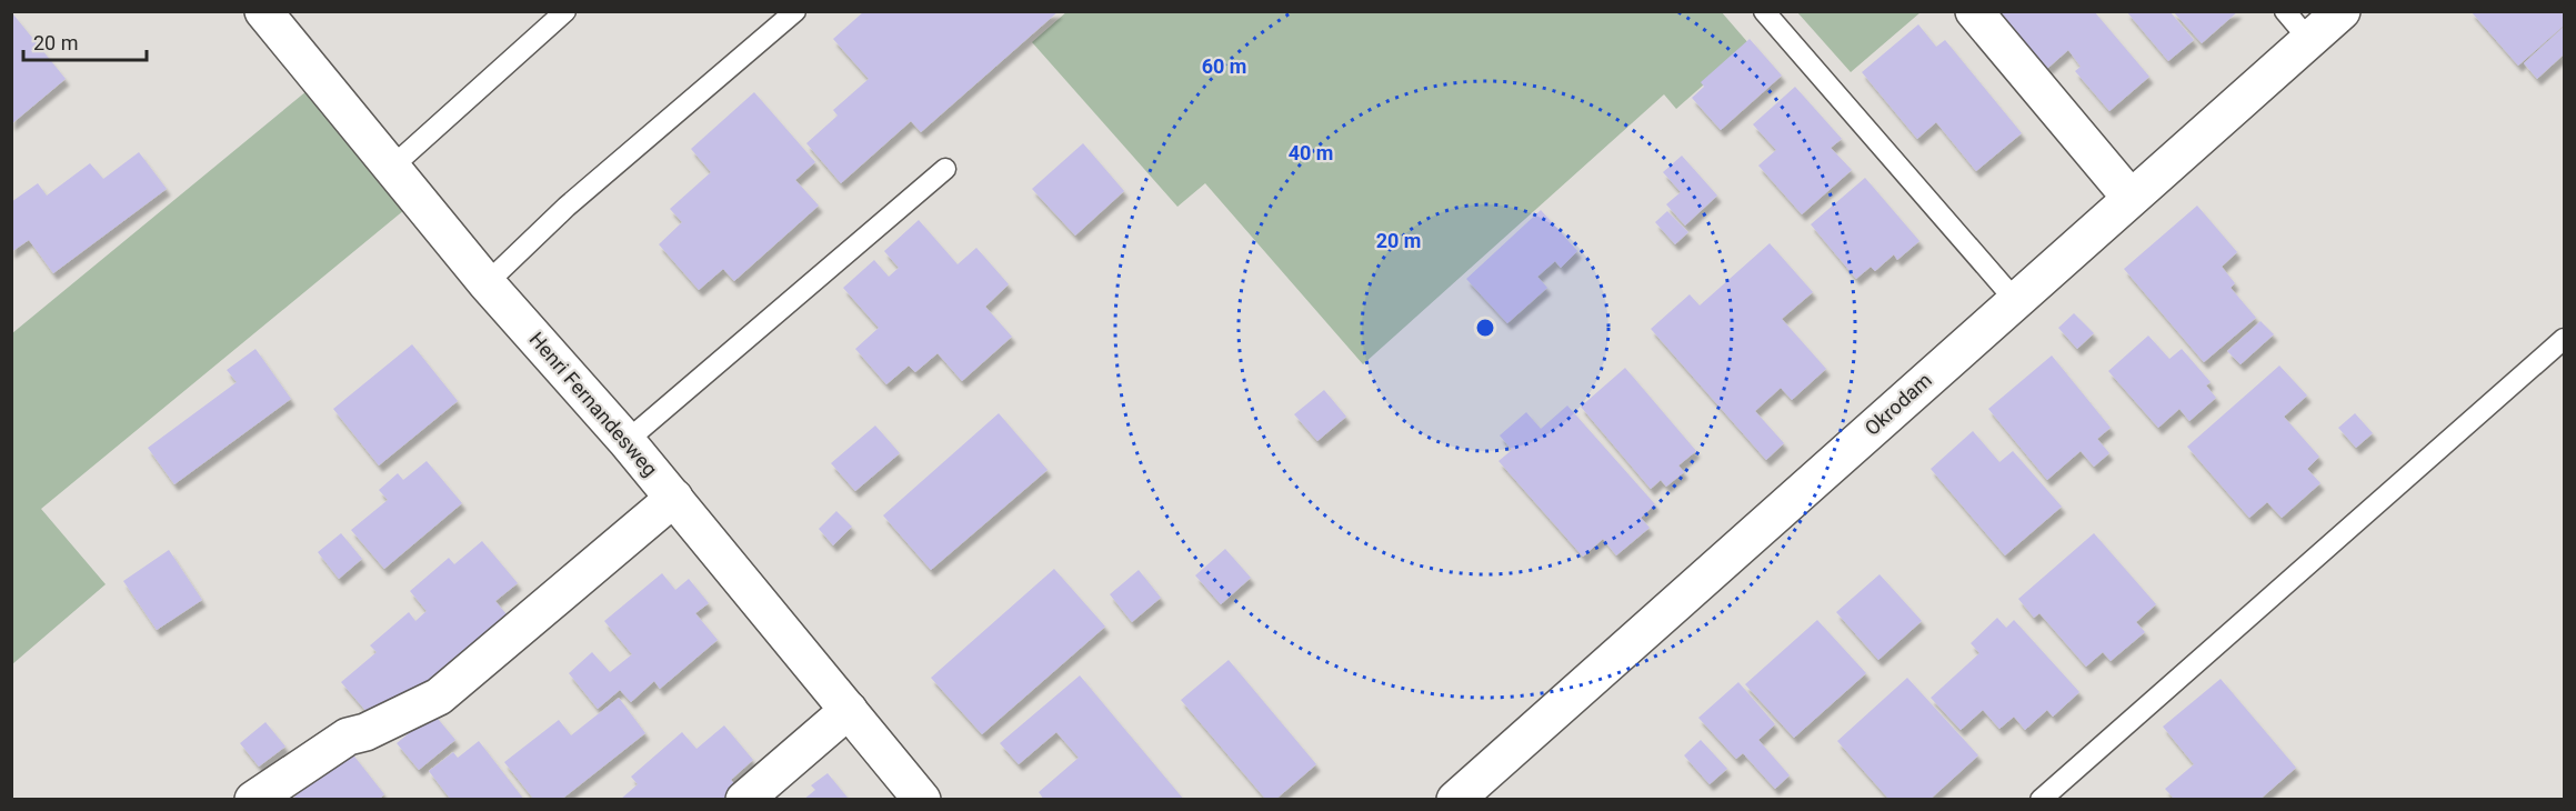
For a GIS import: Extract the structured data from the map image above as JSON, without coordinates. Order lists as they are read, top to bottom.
{
  "streets": {
    "street": ["Henri Fernandesweg", "Okrodam"]
  },
  "scale_bar": "20 m",
  "rings": ["60 m", "40 m", "20 m"]
}
